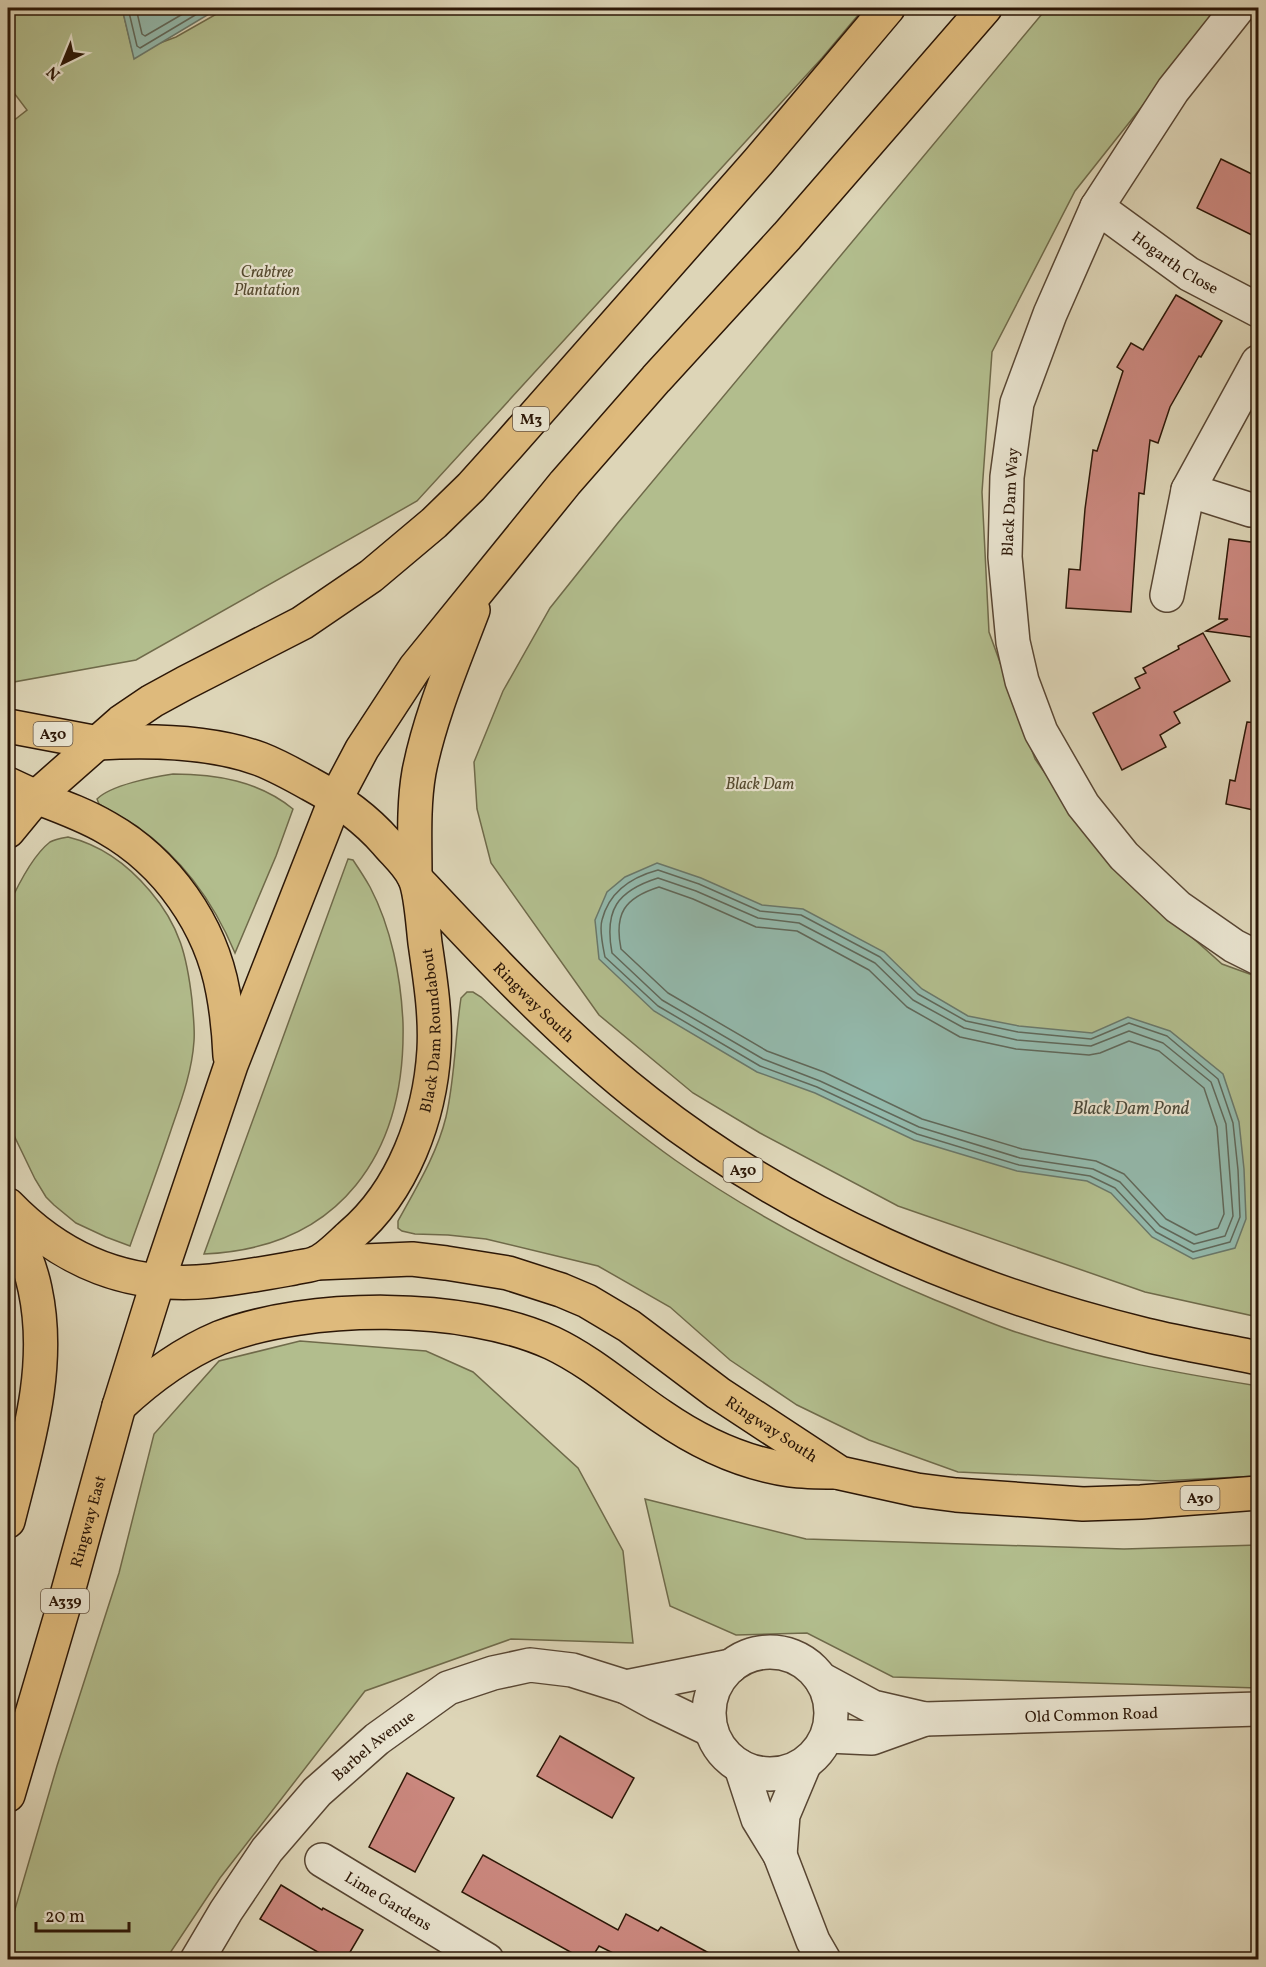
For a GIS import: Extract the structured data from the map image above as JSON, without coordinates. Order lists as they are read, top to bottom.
{
  "streets": {
    "main road": [
      "M3",
      "A30",
      "Ringway South",
      "Black Dam Roundabout",
      "Ringway East",
      "A339"
    ],
    "street": [
      "Hogarth Close",
      "Black Dam Way",
      "Old Common Road",
      "Barbel Avenue",
      "Lime Gardens"
    ]
  },
  "crossings": [
    ["Hogarth Close", "Black Dam Way"],
    ["M3", "A30"],
    ["Ringway South", "Black Dam Roundabout"],
    ["Black Dam Roundabout", "Ringway East"],
    ["Old Common Road", "Barbel Avenue"]
  ],
  "water": ["Black Dam Pond"],
  "parks": ["Crabtree Plantation", "Black Dam"],
  "scale_bar": "20 m",
  "north": "bottom left"
}
